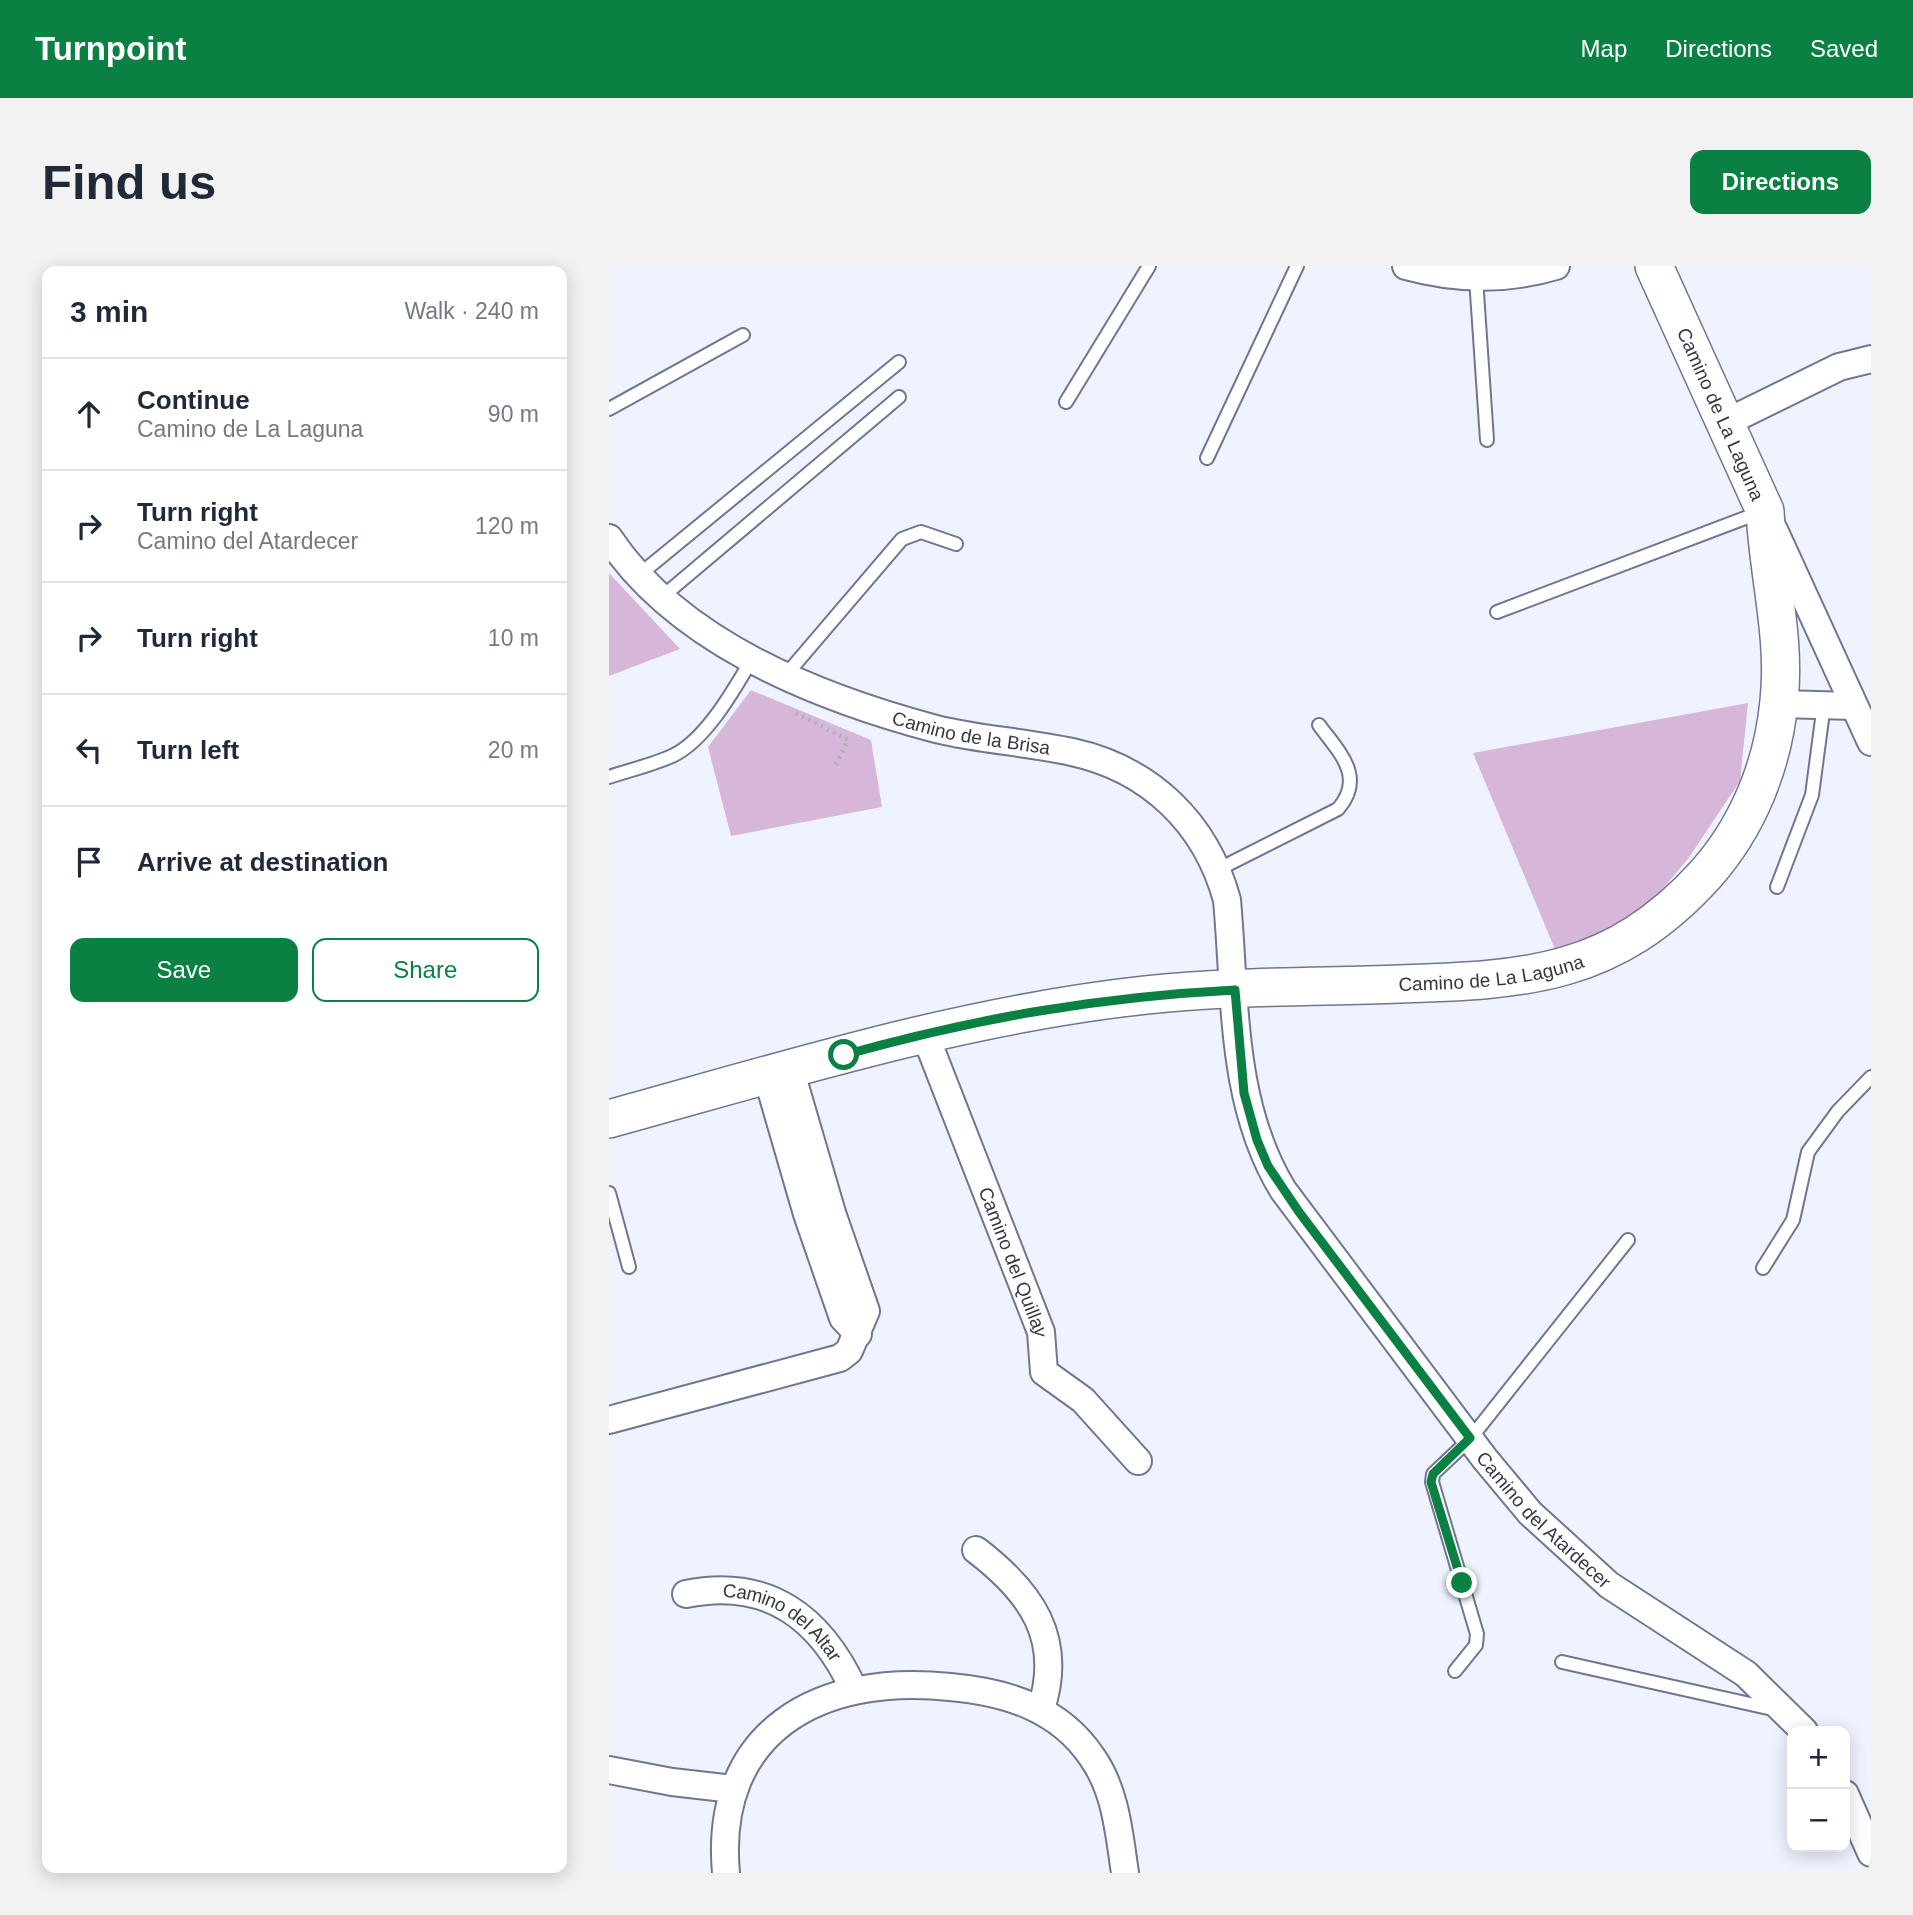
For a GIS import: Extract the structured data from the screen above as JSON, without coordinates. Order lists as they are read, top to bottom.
{
  "streets": {
    "street": [
      "Camino de La Laguna",
      "Camino de la Brisa",
      "Camino del Quillay",
      "Camino del Atardecer",
      "Camino del Altar"
    ]
  },
  "crossings": [
    ["Camino de La Laguna", "Camino de la Brisa"],
    ["Camino de La Laguna", "Camino del Quillay"],
    ["Camino de La Laguna", "Camino del Atardecer"],
    ["Camino de la Brisa", "Camino del Atardecer"]
  ],
  "page": {
    "header": "Turnpoint",
    "nav": ["Map", "Directions", "Saved"],
    "buttons": [
      "Directions",
      ["Save", "Share"]
    ],
    "title": "Find us",
    "heading": ["3 min", "Walk · 240 m"],
    "list": [
      ["Continue", "Camino de La Laguna", "90 m"],
      ["Turn right", "Camino del Atardecer", "120 m"],
      ["Turn right", "10 m"],
      ["Turn left", "20 m"],
      "Arrive at destination"
    ],
    "map_buttons": ["+", "−"]
  }
}
